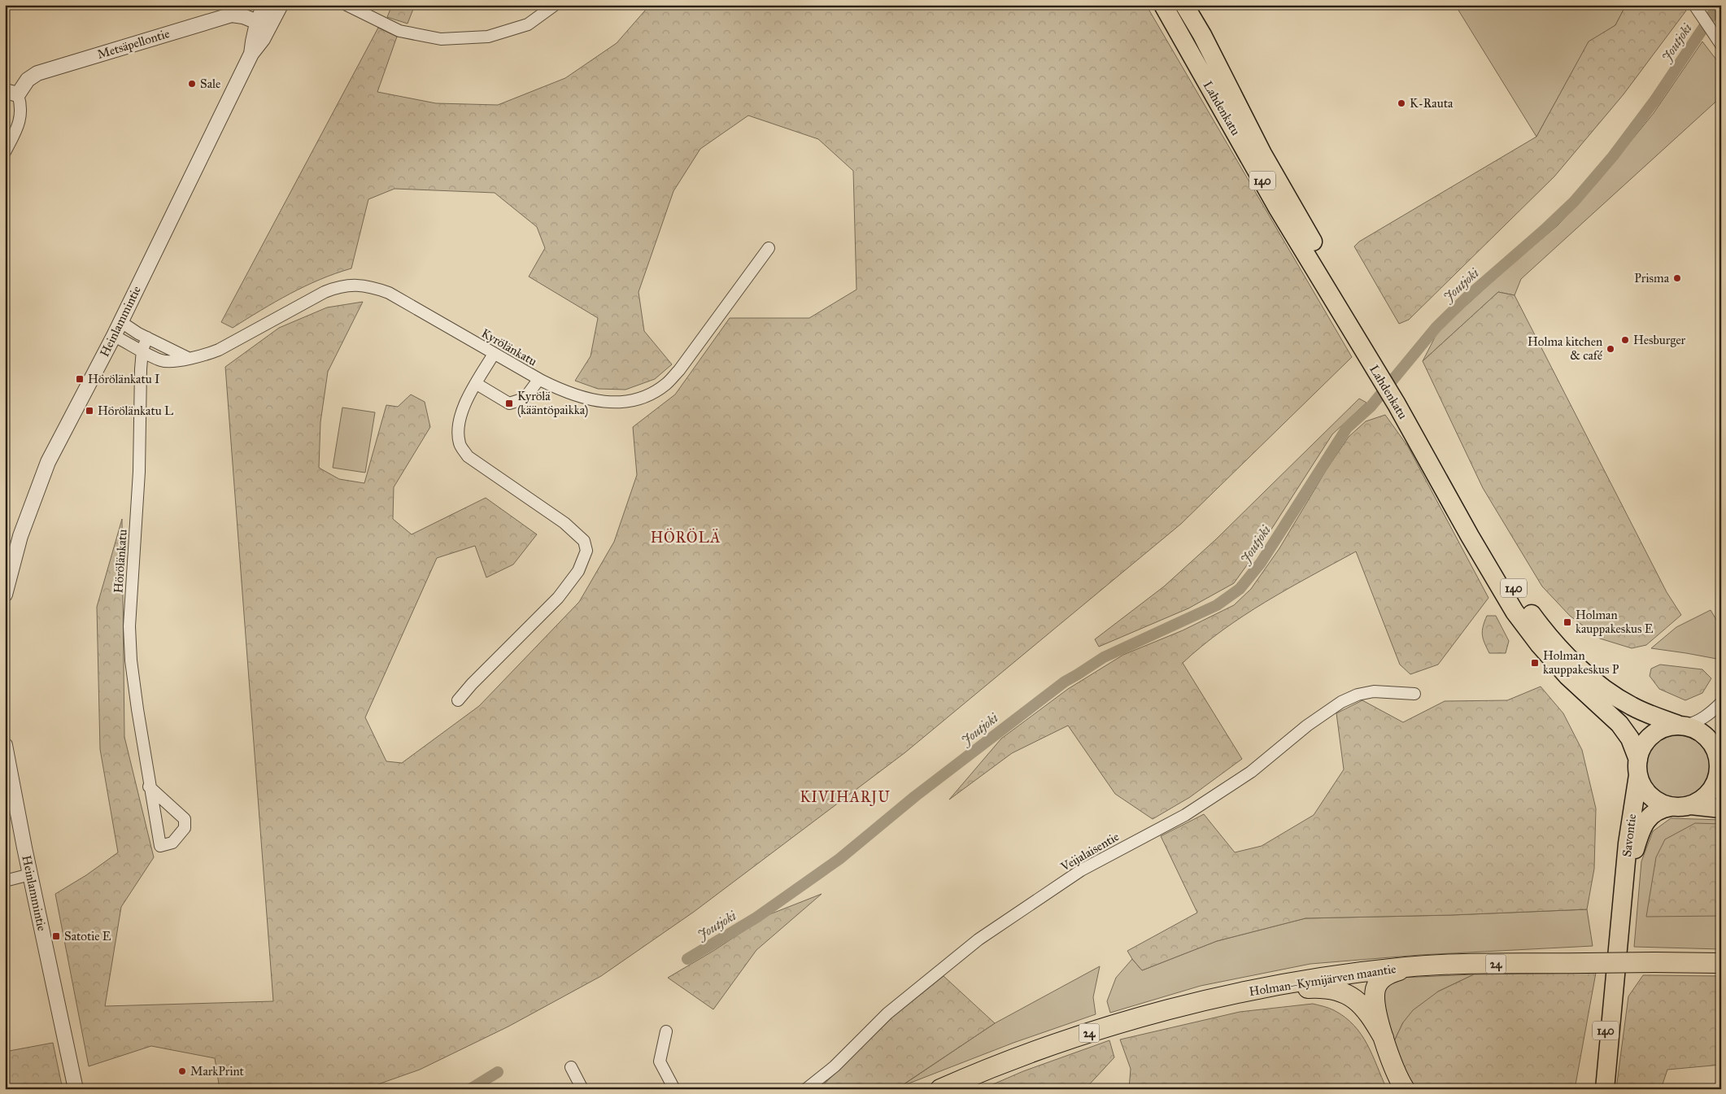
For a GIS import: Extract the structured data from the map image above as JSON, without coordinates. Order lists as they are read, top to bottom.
{
  "streets": {
    "highway": ["24", "Holman–Kymijärven maantie"],
    "main road": ["Lahdenkatu", "140", "Savontie"],
    "street": [
      "Metsäpellontie",
      "Heinlammintie",
      "Kyrölänkatu",
      "Hörölänkatu",
      "Veijalaisentie"
    ]
  },
  "crossings": [
    ["Metsäpellontie", "Heinlammintie"],
    ["Lahdenkatu", "140"],
    ["Lahdenkatu", "Savontie"],
    ["140", "Savontie"],
    ["Heinlammintie", "Kyrölänkatu"],
    ["Kyrölänkatu", "Hörölänkatu"]
  ],
  "districts": ["HÖRÖLÄ", "KIVIHARJU"],
  "water": ["Joutjoki"],
  "places": {
    "other": [
      "Sale",
      "K-Rauta",
      "Prisma",
      "Hesburger",
      "Holma kitchen & café",
      "MarkPrint"
    ],
    "transit": [
      "Hörölänkatu I",
      "Kyrölä (kääntöpaikka)",
      "Hörölänkatu L",
      "Holman kauppakeskus E",
      "Holman kauppakeskus P",
      "Satotie E"
    ]
  }
}
